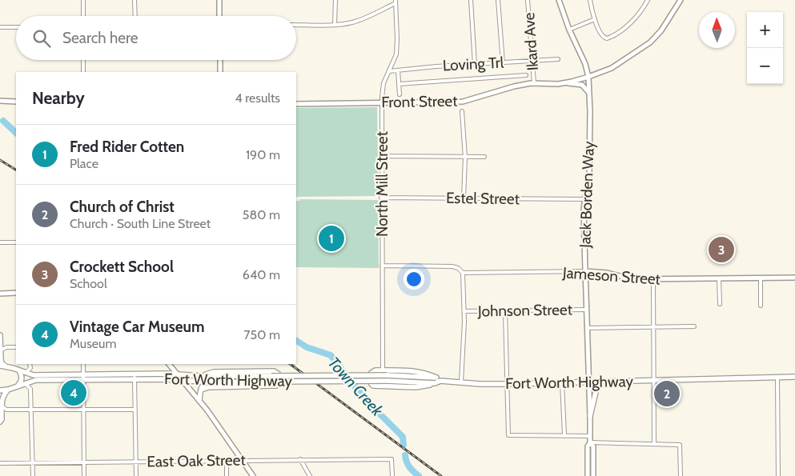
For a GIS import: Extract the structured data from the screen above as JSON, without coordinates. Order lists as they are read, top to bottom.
{
  "streets": {
    "main road": ["Fort Worth Highway"],
    "street": [
      "Ikard Ave",
      "Loving Trl",
      "Front Street",
      "North Mill Street",
      "Jack Borden Way",
      "Estel Street",
      "Jameson Street",
      "Johnson Street",
      "East Oak Street"
    ]
  },
  "crossings": [
    ["Ikard Ave", "Loving Trl"],
    ["Ikard Ave", "Front Street"],
    ["Loving Trl", "North Mill Street"],
    ["Front Street", "North Mill Street"],
    ["Front Street", "Jack Borden Way"],
    ["North Mill Street", "Estel Street"],
    ["North Mill Street", "Jameson Street"],
    ["Jack Borden Way", "Estel Street"],
    ["Jack Borden Way", "Jameson Street"],
    ["Jack Borden Way", "Johnson Street"],
    ["Jack Borden Way", "Fort Worth Highway"]
  ],
  "water": ["Town Creek"],
  "north": "top",
  "page": {
    "map_buttons": ["+", "−"],
    "search": "Search here",
    "heading": ["Nearby", "4 results"],
    "list": [
      {
        "mark": "1",
        "name": "Fred Rider Cotten",
        "note": "Place",
        "value": "190 m"
      },
      {
        "mark": "2",
        "name": "Church of Christ",
        "note": "Church · South Line Street",
        "value": "580 m"
      },
      {
        "mark": "3",
        "name": "Crockett School",
        "note": "School",
        "value": "640 m"
      },
      {
        "mark": "4",
        "name": "Vintage Car Museum",
        "note": "Museum",
        "value": "750 m"
      }
    ],
    "pins": [
      "1",
      "3",
      "4",
      "2"
    ]
  }
}
